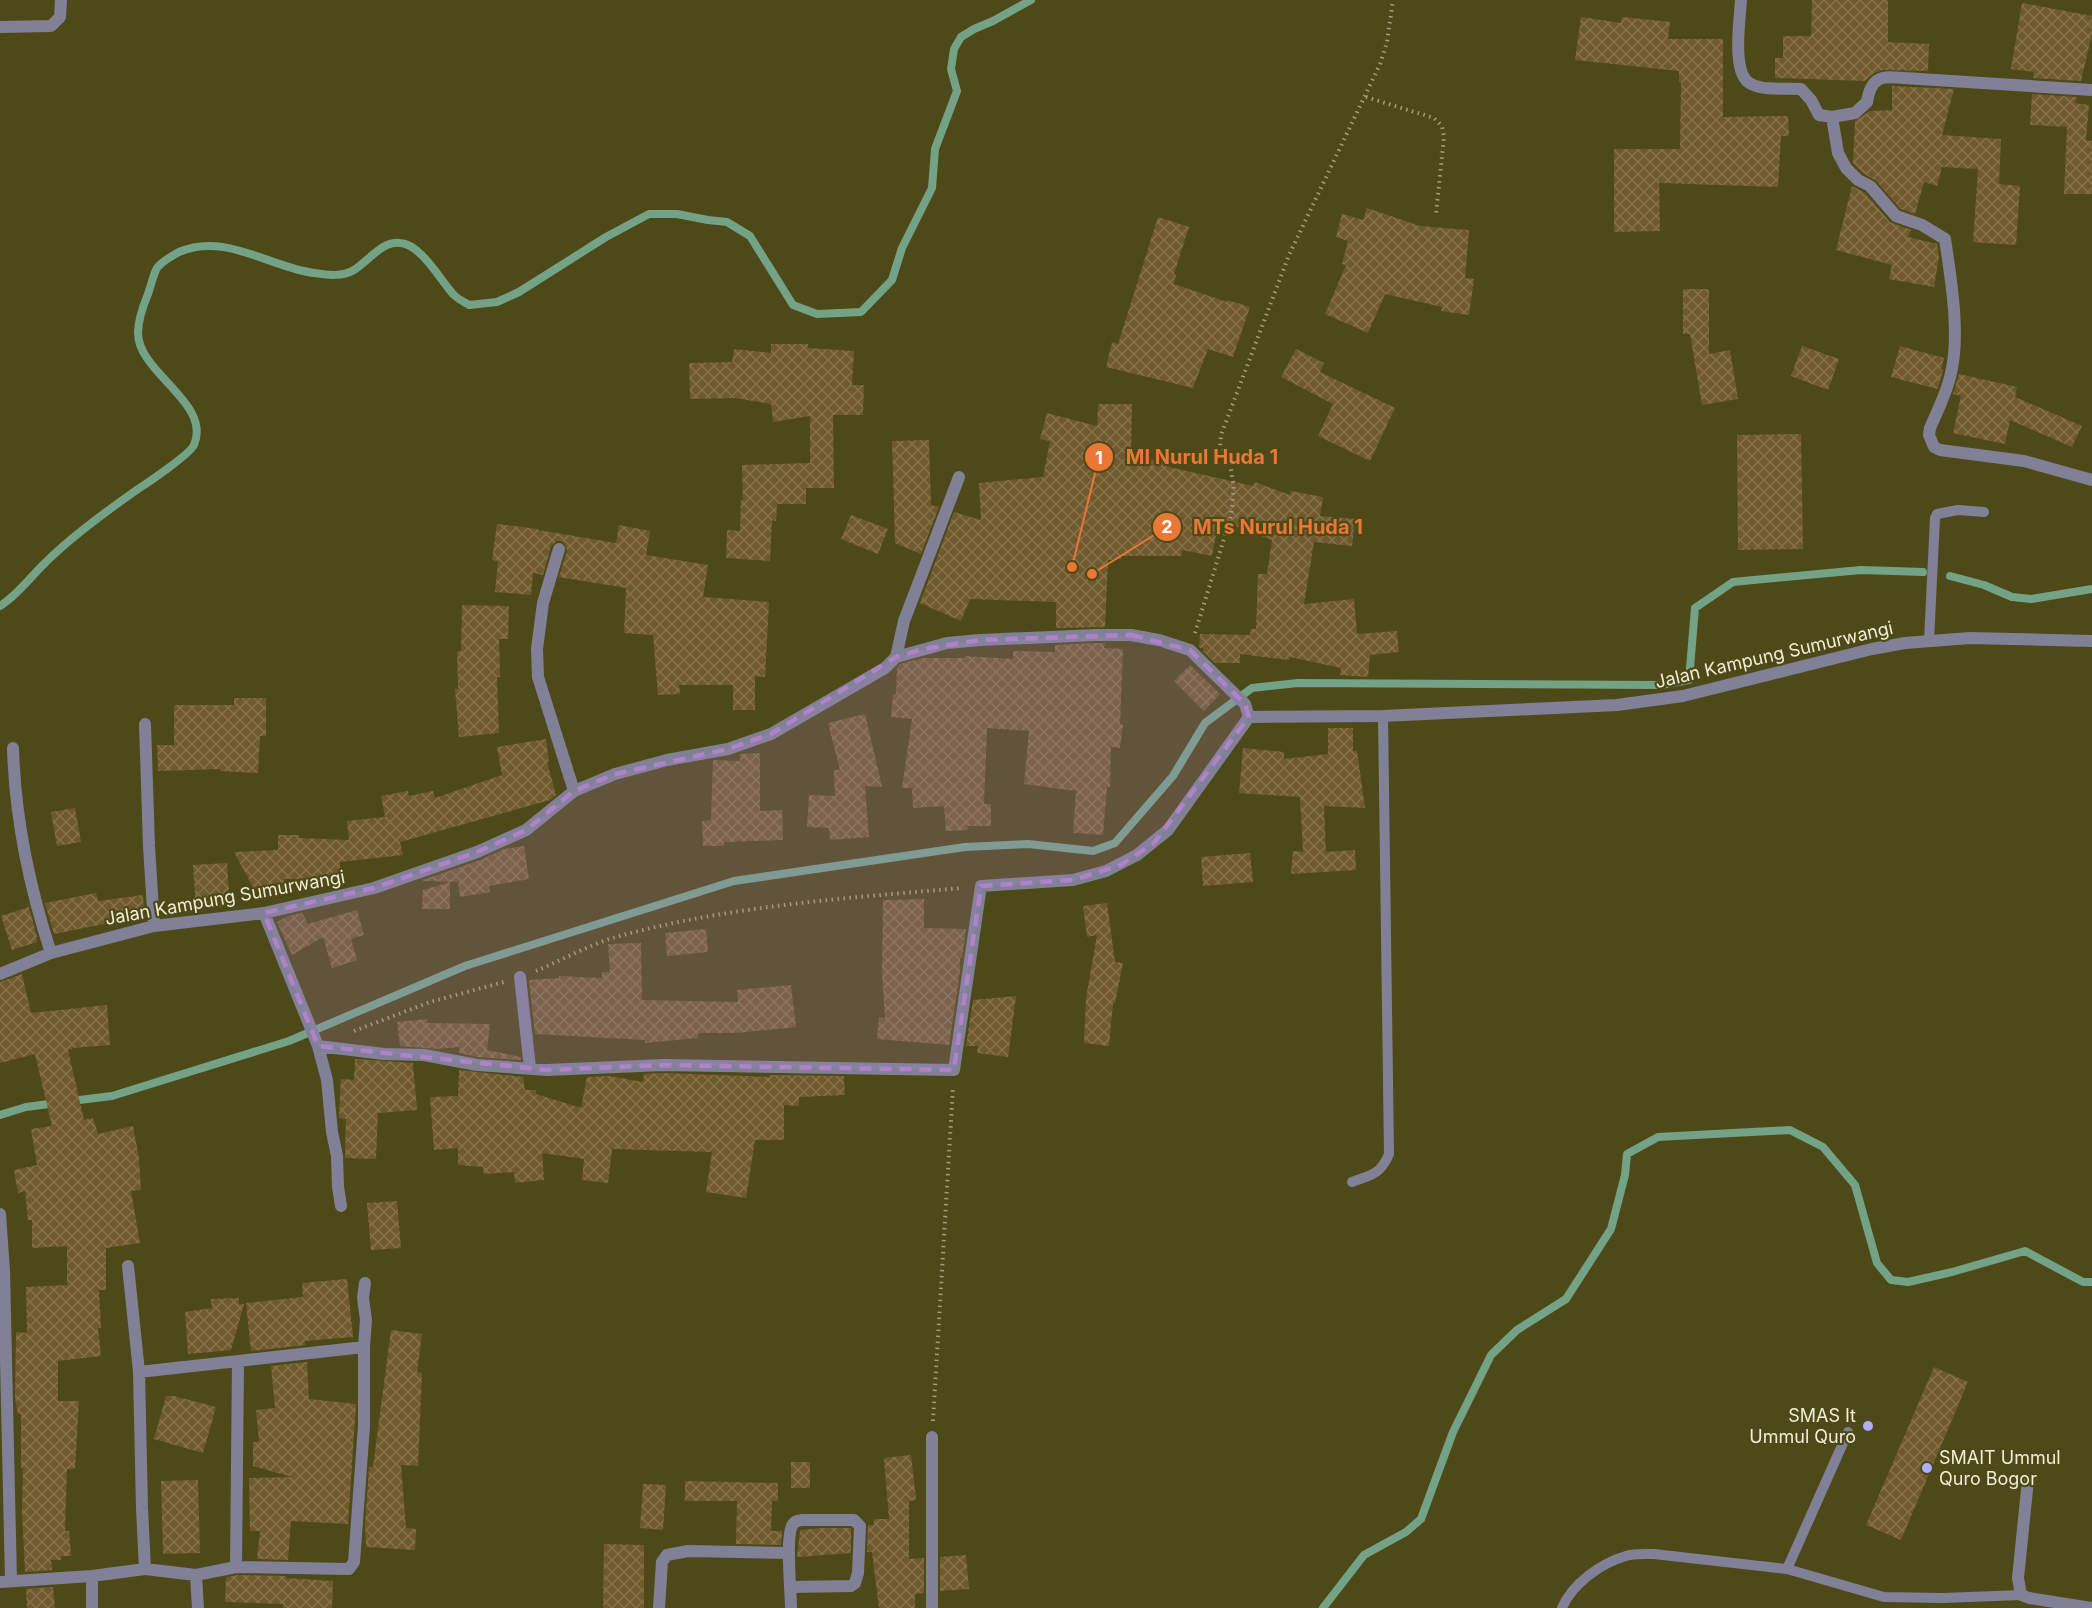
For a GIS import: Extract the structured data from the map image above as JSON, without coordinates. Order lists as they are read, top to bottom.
{
  "streets": {
    "street": ["Jalan Kampung Sumurwangi"]
  },
  "places": [
    "MI Nurul Huda 1",
    "MTs Nurul Huda 1",
    "SMAS It Ummul Quro",
    "SMAIT Ummul Quro Bogor"
  ]
}
